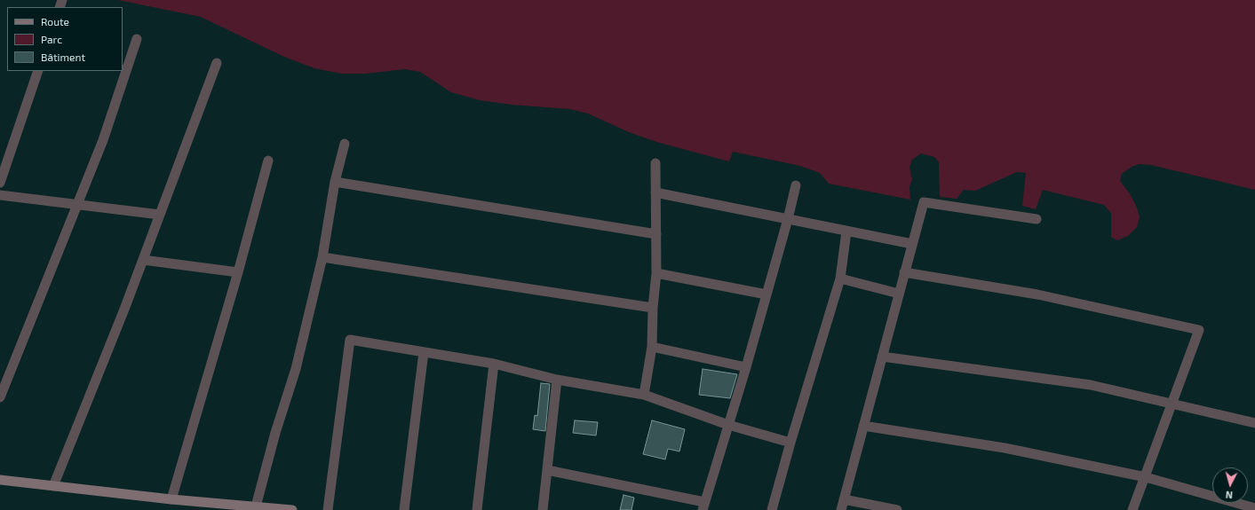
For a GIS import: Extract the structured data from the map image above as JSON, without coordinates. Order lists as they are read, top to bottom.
{
  "legend": ["Route", "Parc", "Bâtiment"],
  "north": "bottom"
}
